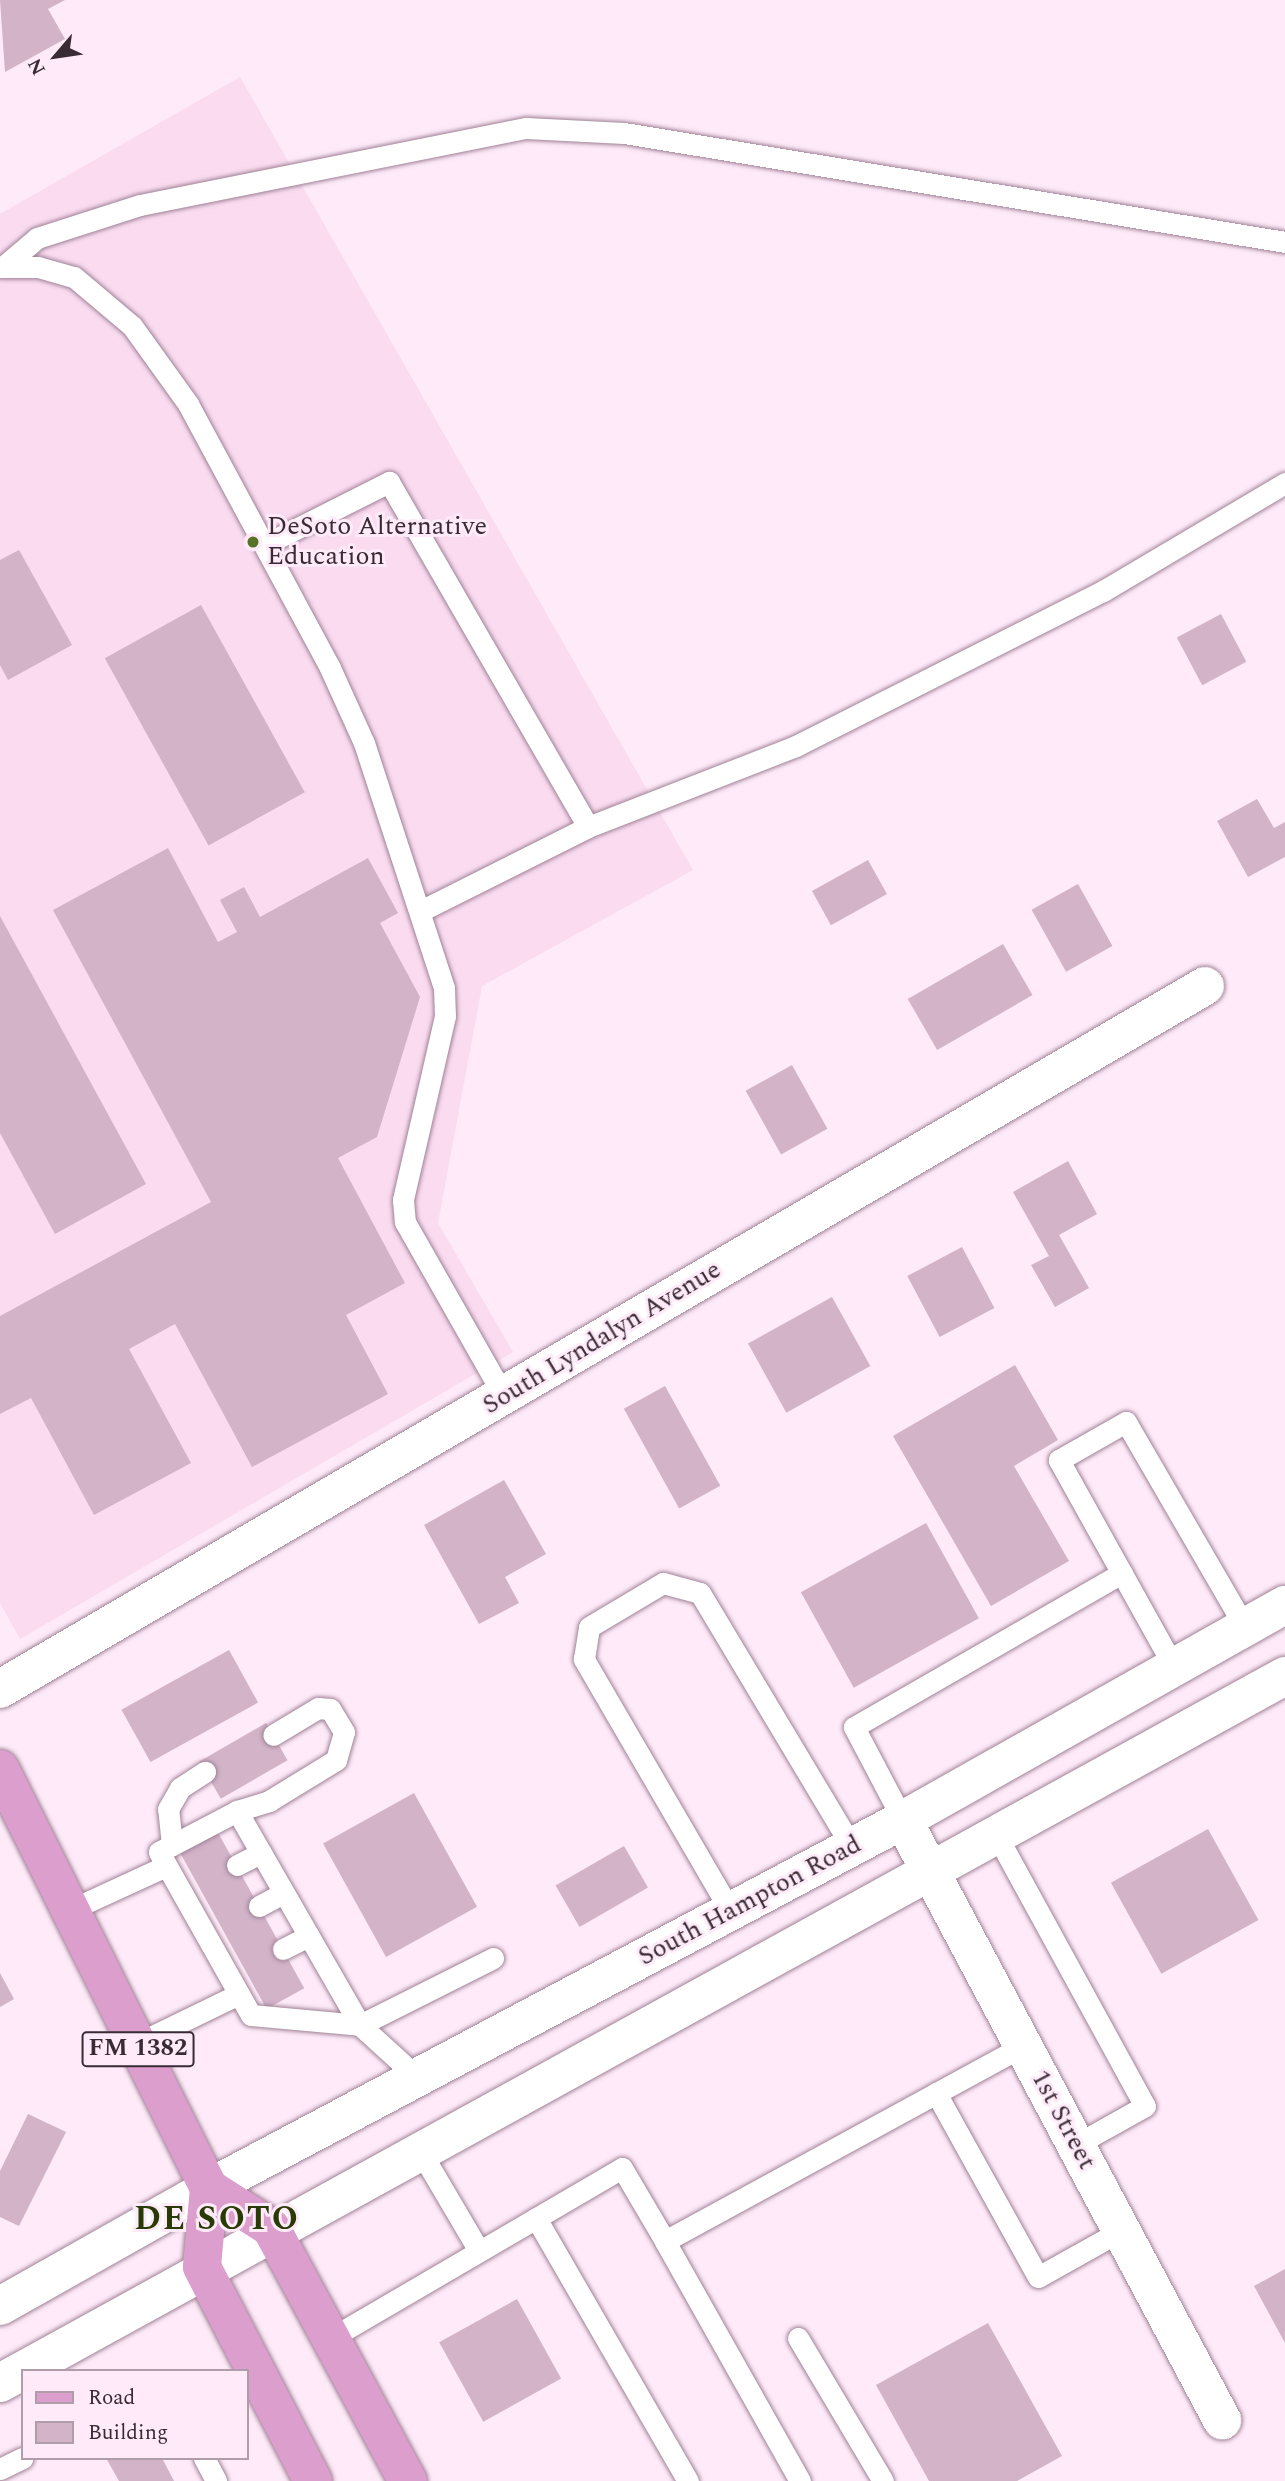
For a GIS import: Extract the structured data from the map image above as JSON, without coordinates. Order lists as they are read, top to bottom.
{
  "streets": {
    "main road": [
      "South Lyndalyn Avenue",
      "South Hampton Road",
      "FM 1382",
      "1st Street"
    ]
  },
  "crossings": [
    ["South Hampton Road", "FM 1382"],
    ["South Hampton Road", "1st Street"]
  ],
  "districts": ["DE SOTO"],
  "places": ["DeSoto Alternative Education"],
  "legend": ["Road", "Building"],
  "north": "bottom left"
}
